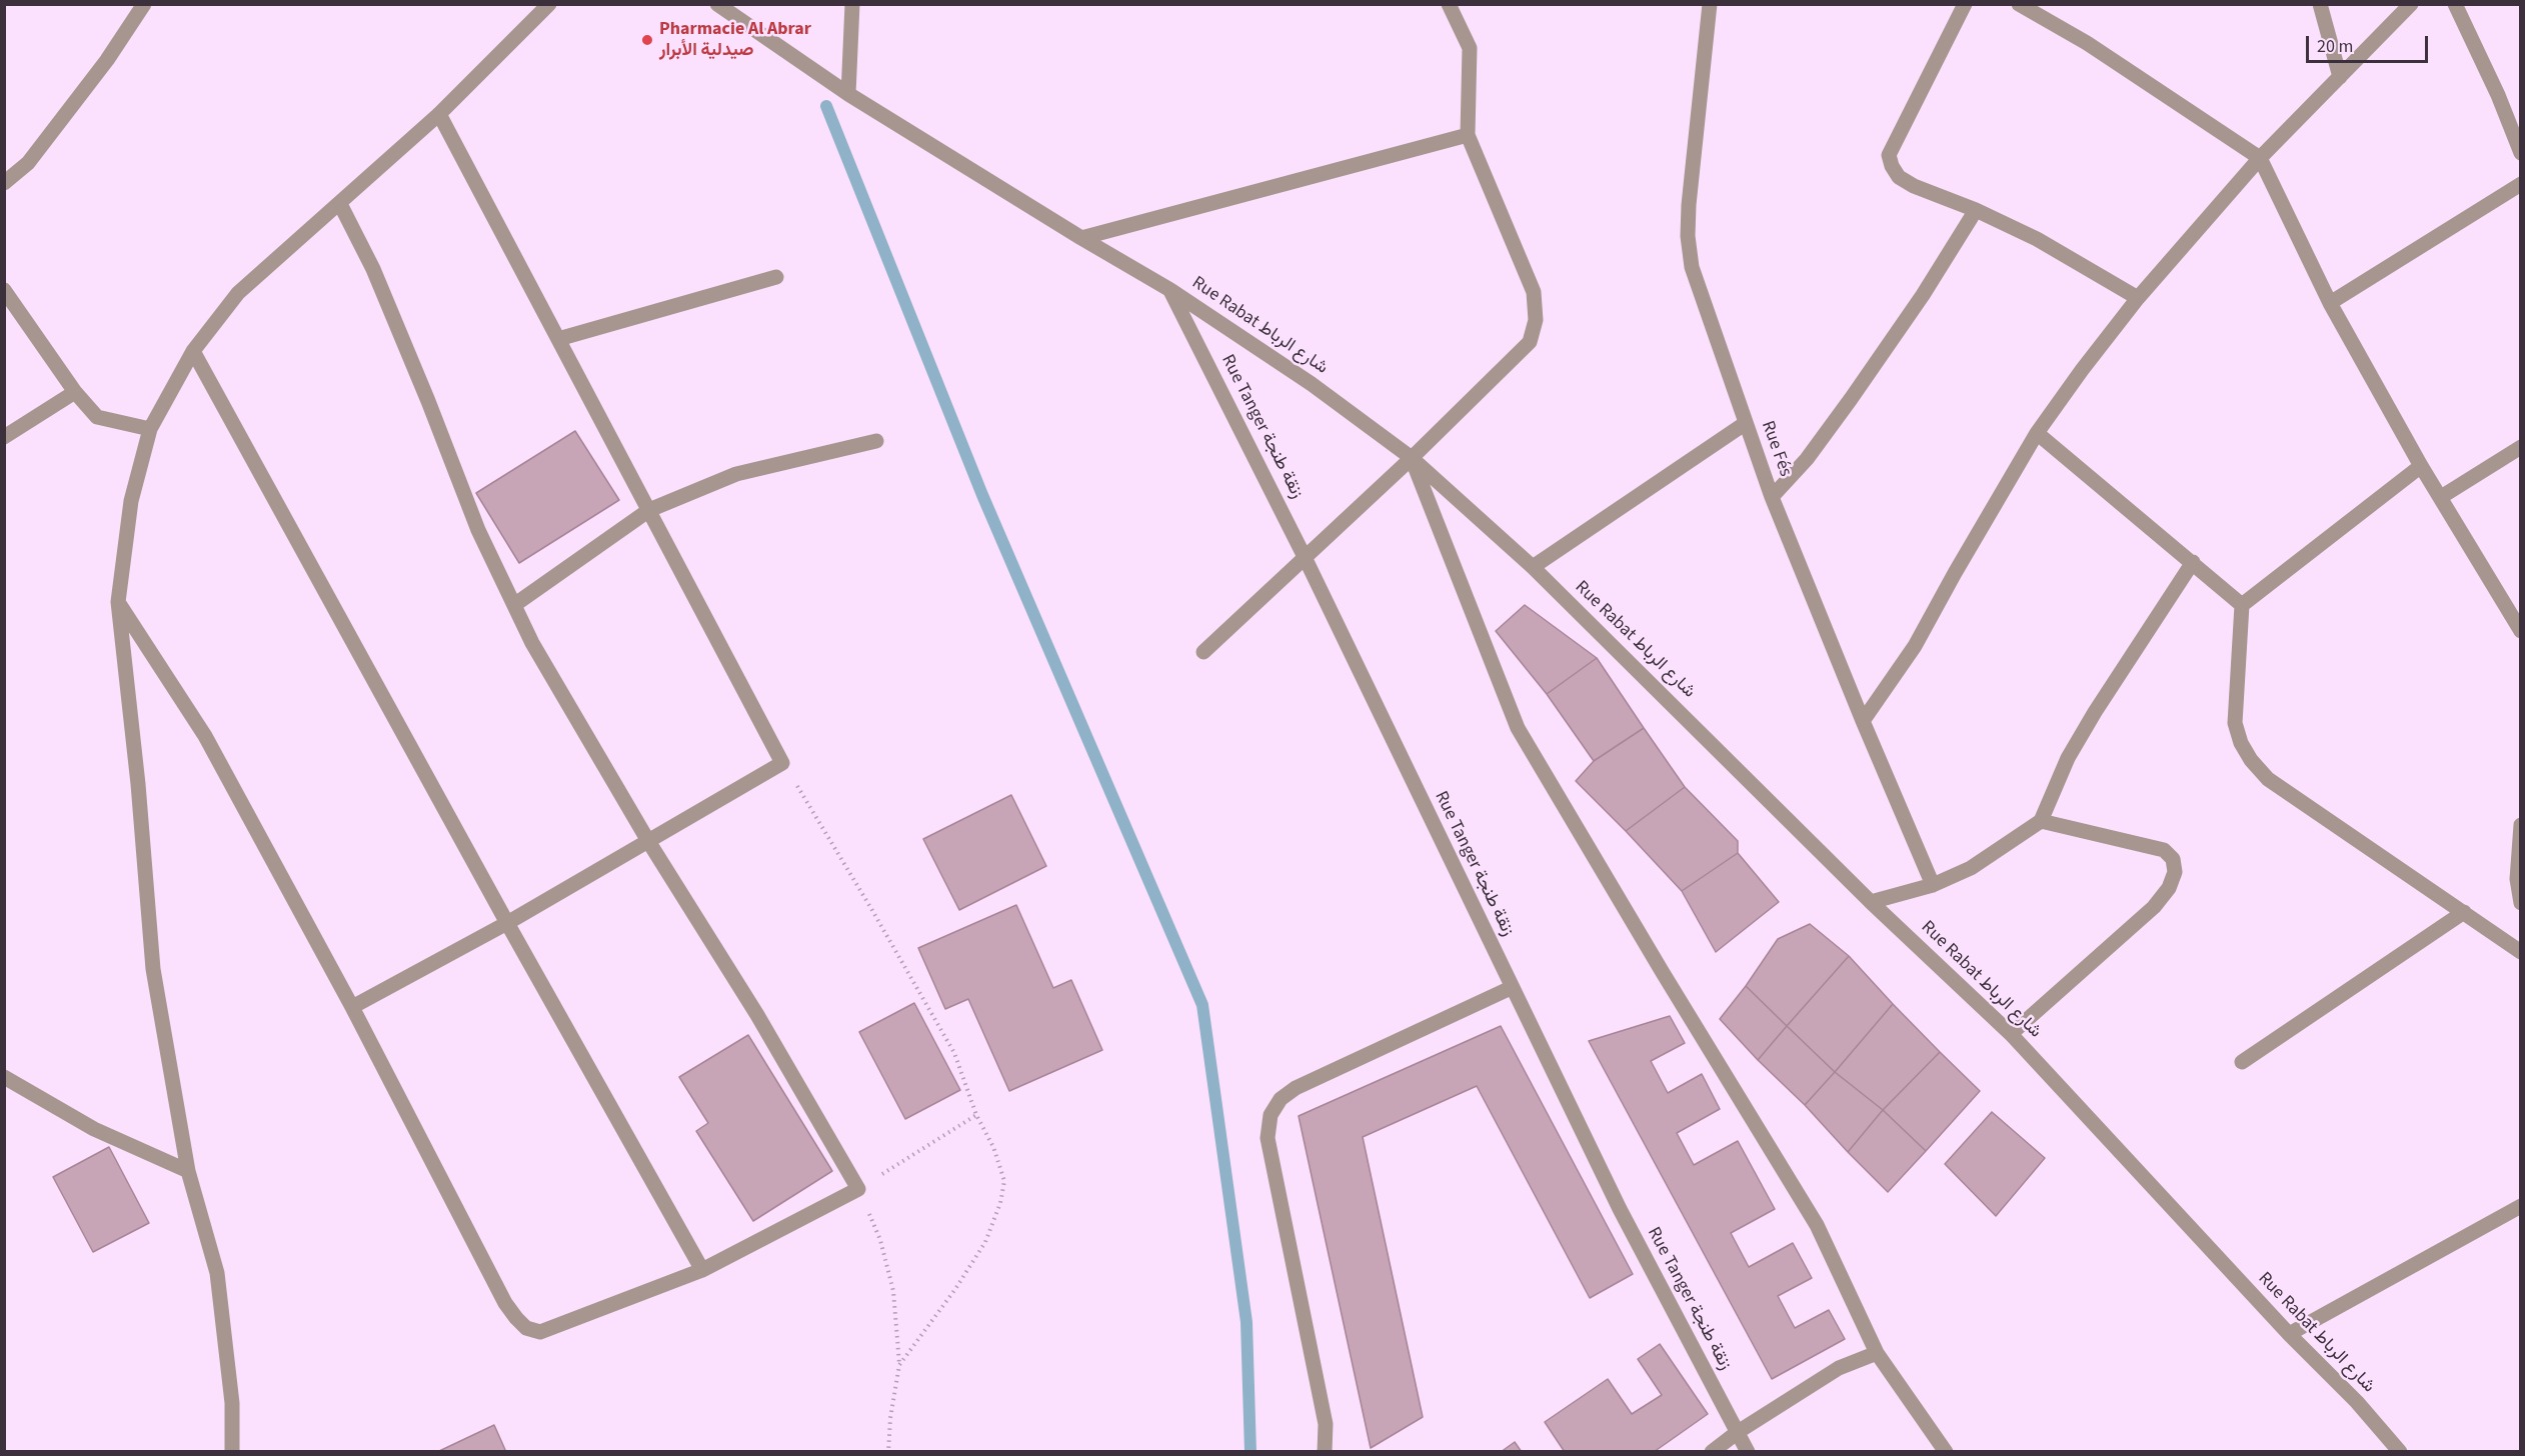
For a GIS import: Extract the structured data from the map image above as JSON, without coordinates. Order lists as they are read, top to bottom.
{
  "streets": {
    "street": ["Rue Rabat شارع الرباط", "Rue Tanger زنقة طنجة", "Rue Fés"]
  },
  "crossings": [
    ["Rue Rabat شارع الرباط", "Rue Tanger زنقة طنجة"]
  ],
  "places": ["Pharmacie Al Abrar صيدلية الأبرار"],
  "scale_bar": "20 m"
}
